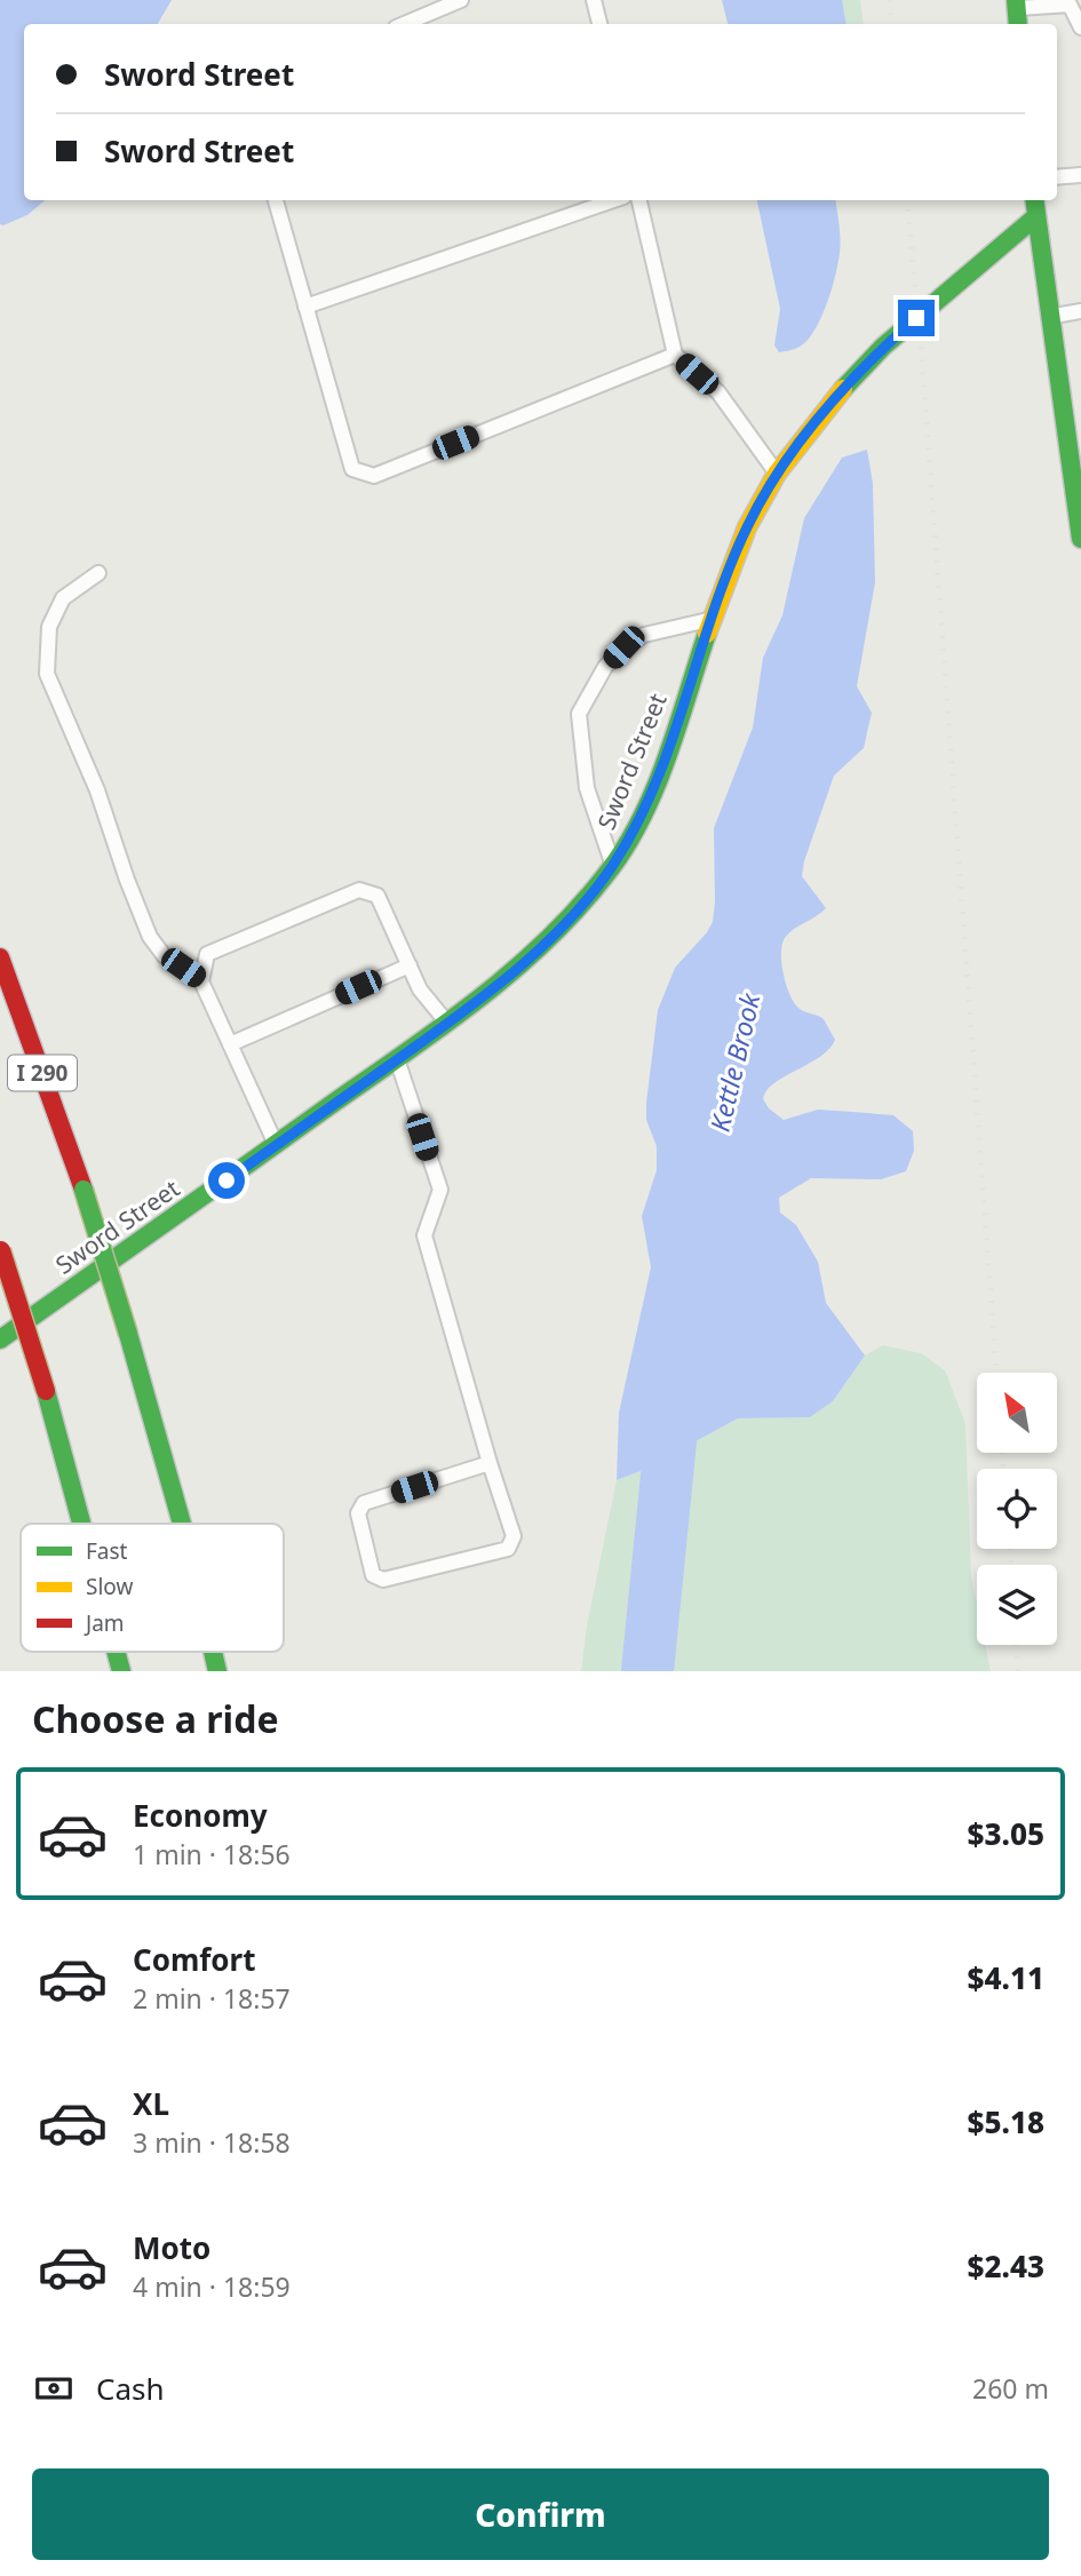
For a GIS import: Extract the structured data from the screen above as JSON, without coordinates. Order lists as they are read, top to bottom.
{
  "streets": {
    "main road": ["Sword Street", "I 290"]
  },
  "water": ["Kettle Brook"],
  "legend": ["Fast", "Slow", "Jam"],
  "north": "top left",
  "page": {
    "banner": ["Sword Street", "Sword Street"],
    "heading": "Choose a ride",
    "list": [
      {
        "name": "Economy",
        "note": "1 min · 18:56",
        "value": "$3.05"
      },
      {
        "name": "Comfort",
        "note": "2 min · 18:57",
        "value": "$4.11"
      },
      {
        "name": "XL",
        "note": "3 min · 18:58",
        "value": "$5.18"
      },
      {
        "name": "Moto",
        "note": "4 min · 18:59",
        "value": "$2.43"
      }
    ],
    "pay": ["Cash", "260 m"],
    "buttons": "Confirm"
  }
}
